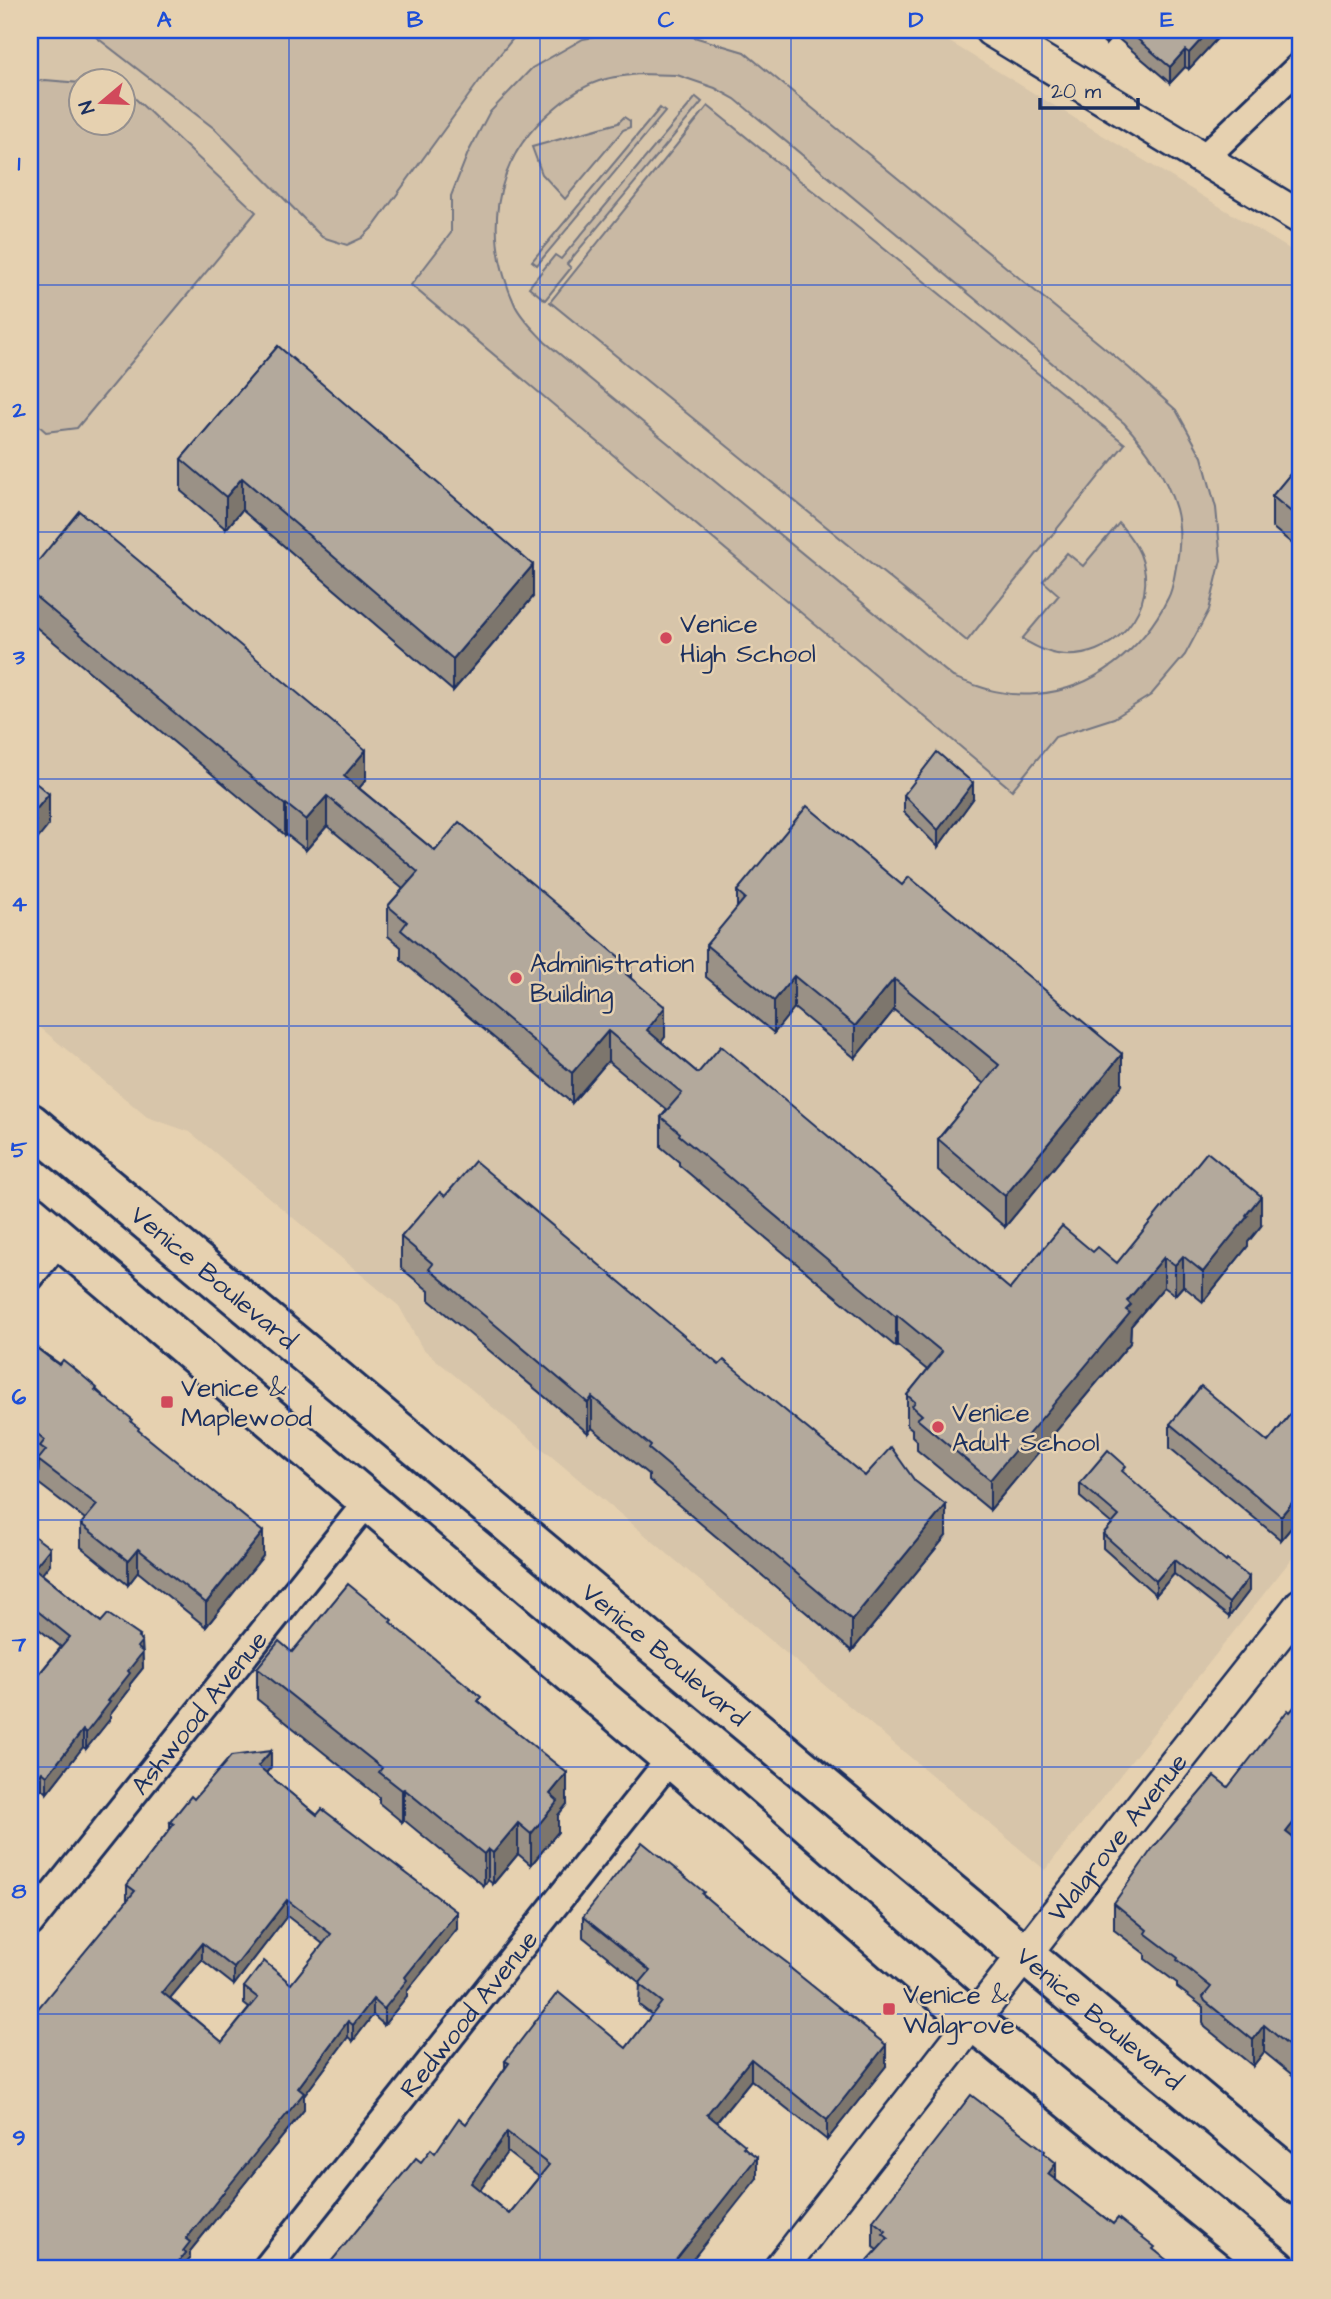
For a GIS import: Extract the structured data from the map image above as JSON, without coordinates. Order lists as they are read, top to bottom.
{
  "streets": {
    "main road": ["Venice Boulevard"],
    "street": ["Ashwood Avenue", "Walgrove Avenue", "Redwood Avenue"]
  },
  "crossings": [
    ["Venice Boulevard", "Walgrove Avenue"]
  ],
  "places": {
    "other": ["Venice High School", "Administration Building", "Venice Adult School"],
    "transit": ["Venice & Maplewood", "Venice & Walgrove"]
  },
  "scale_bar": "20 m",
  "north": "left",
  "grid": {
    "columns": [
      "A",
      "B",
      "C",
      "D",
      "E"
    ],
    "rows": [
      "1",
      "2",
      "3",
      "4",
      "5",
      "6",
      "7",
      "8",
      "9"
    ]
  }
}
